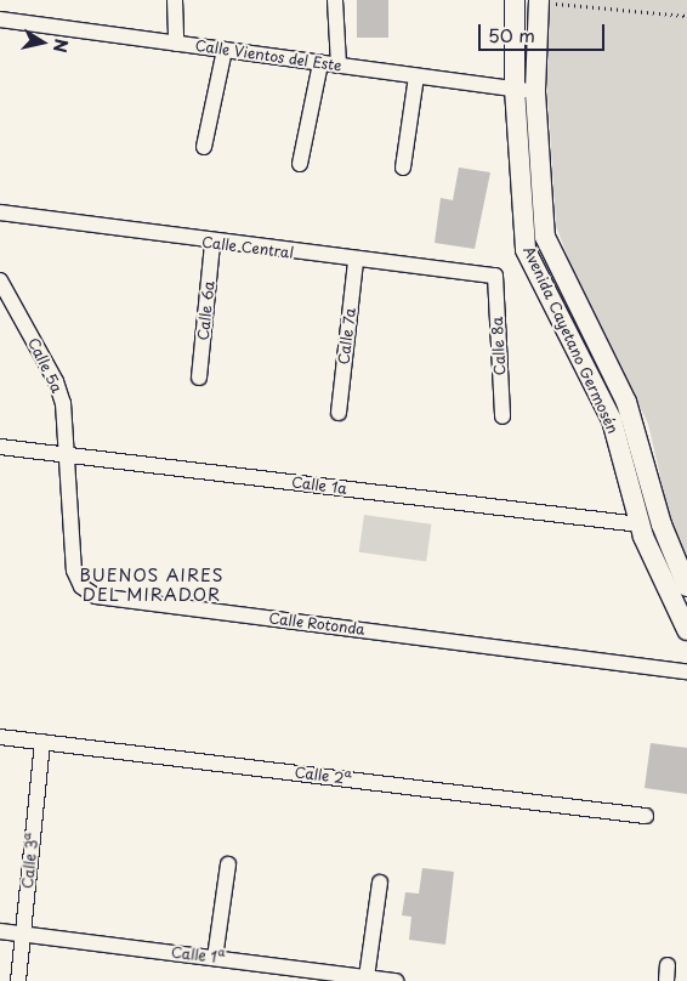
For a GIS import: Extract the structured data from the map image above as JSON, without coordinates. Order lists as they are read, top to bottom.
{
  "streets": {
    "street": [
      "Calle Vientos del Este",
      "Calle Central",
      "Calle 6a",
      "Calle 7a",
      "Avenida Cayetano Germosén",
      "Calle 8a",
      "Calle 5a",
      "Calle 1a",
      "Calle Rotonda",
      "Calle 2ª",
      "Calle 3ª",
      "Calle 1ª"
    ]
  },
  "crossings": [
    ["Calle Vientos del Este", "Avenida Cayetano Germosén"],
    ["Calle Central", "Calle 6a"],
    ["Calle Central", "Calle 7a"],
    ["Calle Central", "Calle 8a"],
    ["Avenida Cayetano Germosén", "Calle 1a"],
    ["Calle 5a", "Calle 1a"],
    ["Calle 5a", "Calle Rotonda"],
    ["Calle 1a", "Calle Rotonda"],
    ["Calle 2ª", "Calle 3ª"],
    ["Calle 3ª", "Calle 1ª"]
  ],
  "districts": ["BUENOS AIRES DEL MIRADOR"],
  "scale_bar": "50 m",
  "north": "right"
}
